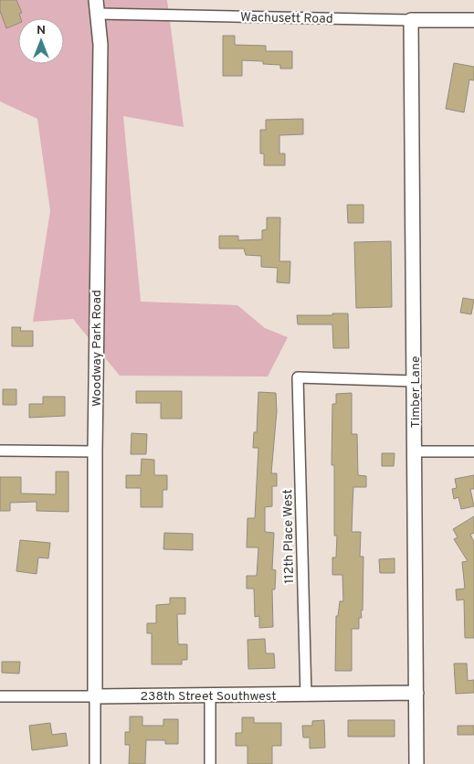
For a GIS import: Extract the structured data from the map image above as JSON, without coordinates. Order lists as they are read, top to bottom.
{
  "streets": {
    "street": [
      "Wachusett Road",
      "Woodway Park Road",
      "Timber Lane",
      "112th Place West",
      "238th Street Southwest"
    ]
  },
  "crossings": [
    ["Wachusett Road", "Woodway Park Road"],
    ["Wachusett Road", "Timber Lane"],
    ["Woodway Park Road", "238th Street Southwest"],
    ["Timber Lane", "112th Place West"],
    ["Timber Lane", "238th Street Southwest"],
    ["112th Place West", "238th Street Southwest"]
  ],
  "north": "top"
}
